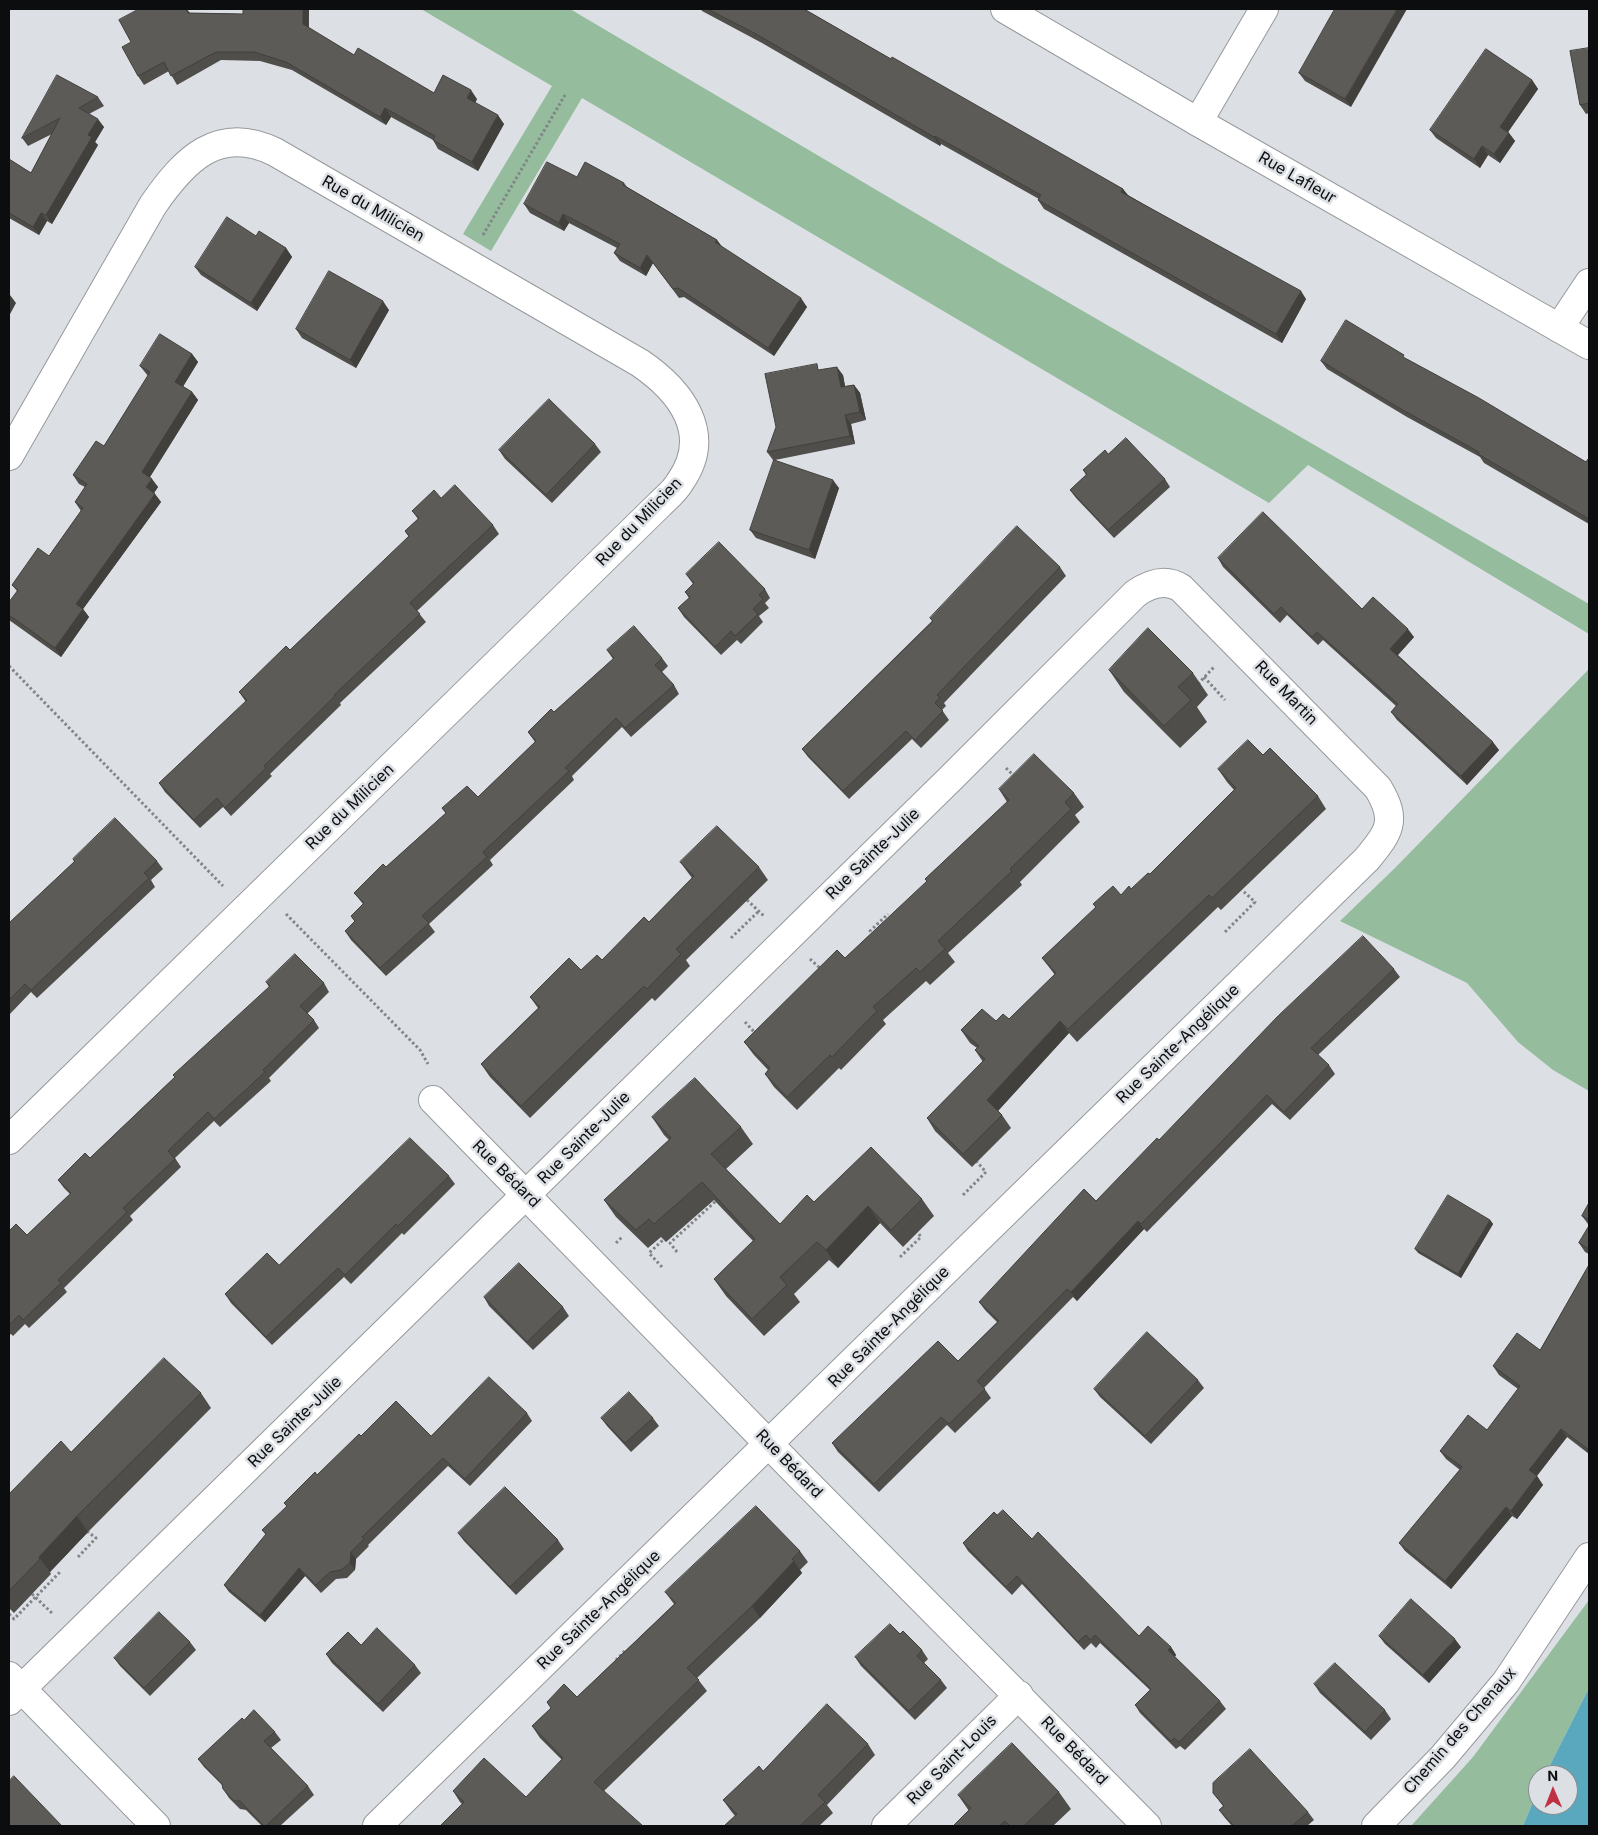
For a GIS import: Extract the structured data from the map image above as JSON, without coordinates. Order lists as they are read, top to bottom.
{
  "streets": {
    "street": [
      "Rue Lafleur",
      "Rue du Milicien",
      "Rue Martin",
      "Rue Sainte-Julie",
      "Rue Sainte-Angélique",
      "Rue Bédard",
      "Chemin des Chenaux",
      "Rue Saint-Louis"
    ]
  },
  "crossings": [
    ["Rue Martin", "Rue Sainte-Julie"],
    ["Rue Martin", "Rue Sainte-Angélique"],
    ["Rue Sainte-Julie", "Rue Bédard"],
    ["Rue Sainte-Angélique", "Rue Bédard"],
    ["Rue Bédard", "Rue Saint-Louis"]
  ],
  "north": "top"
}
